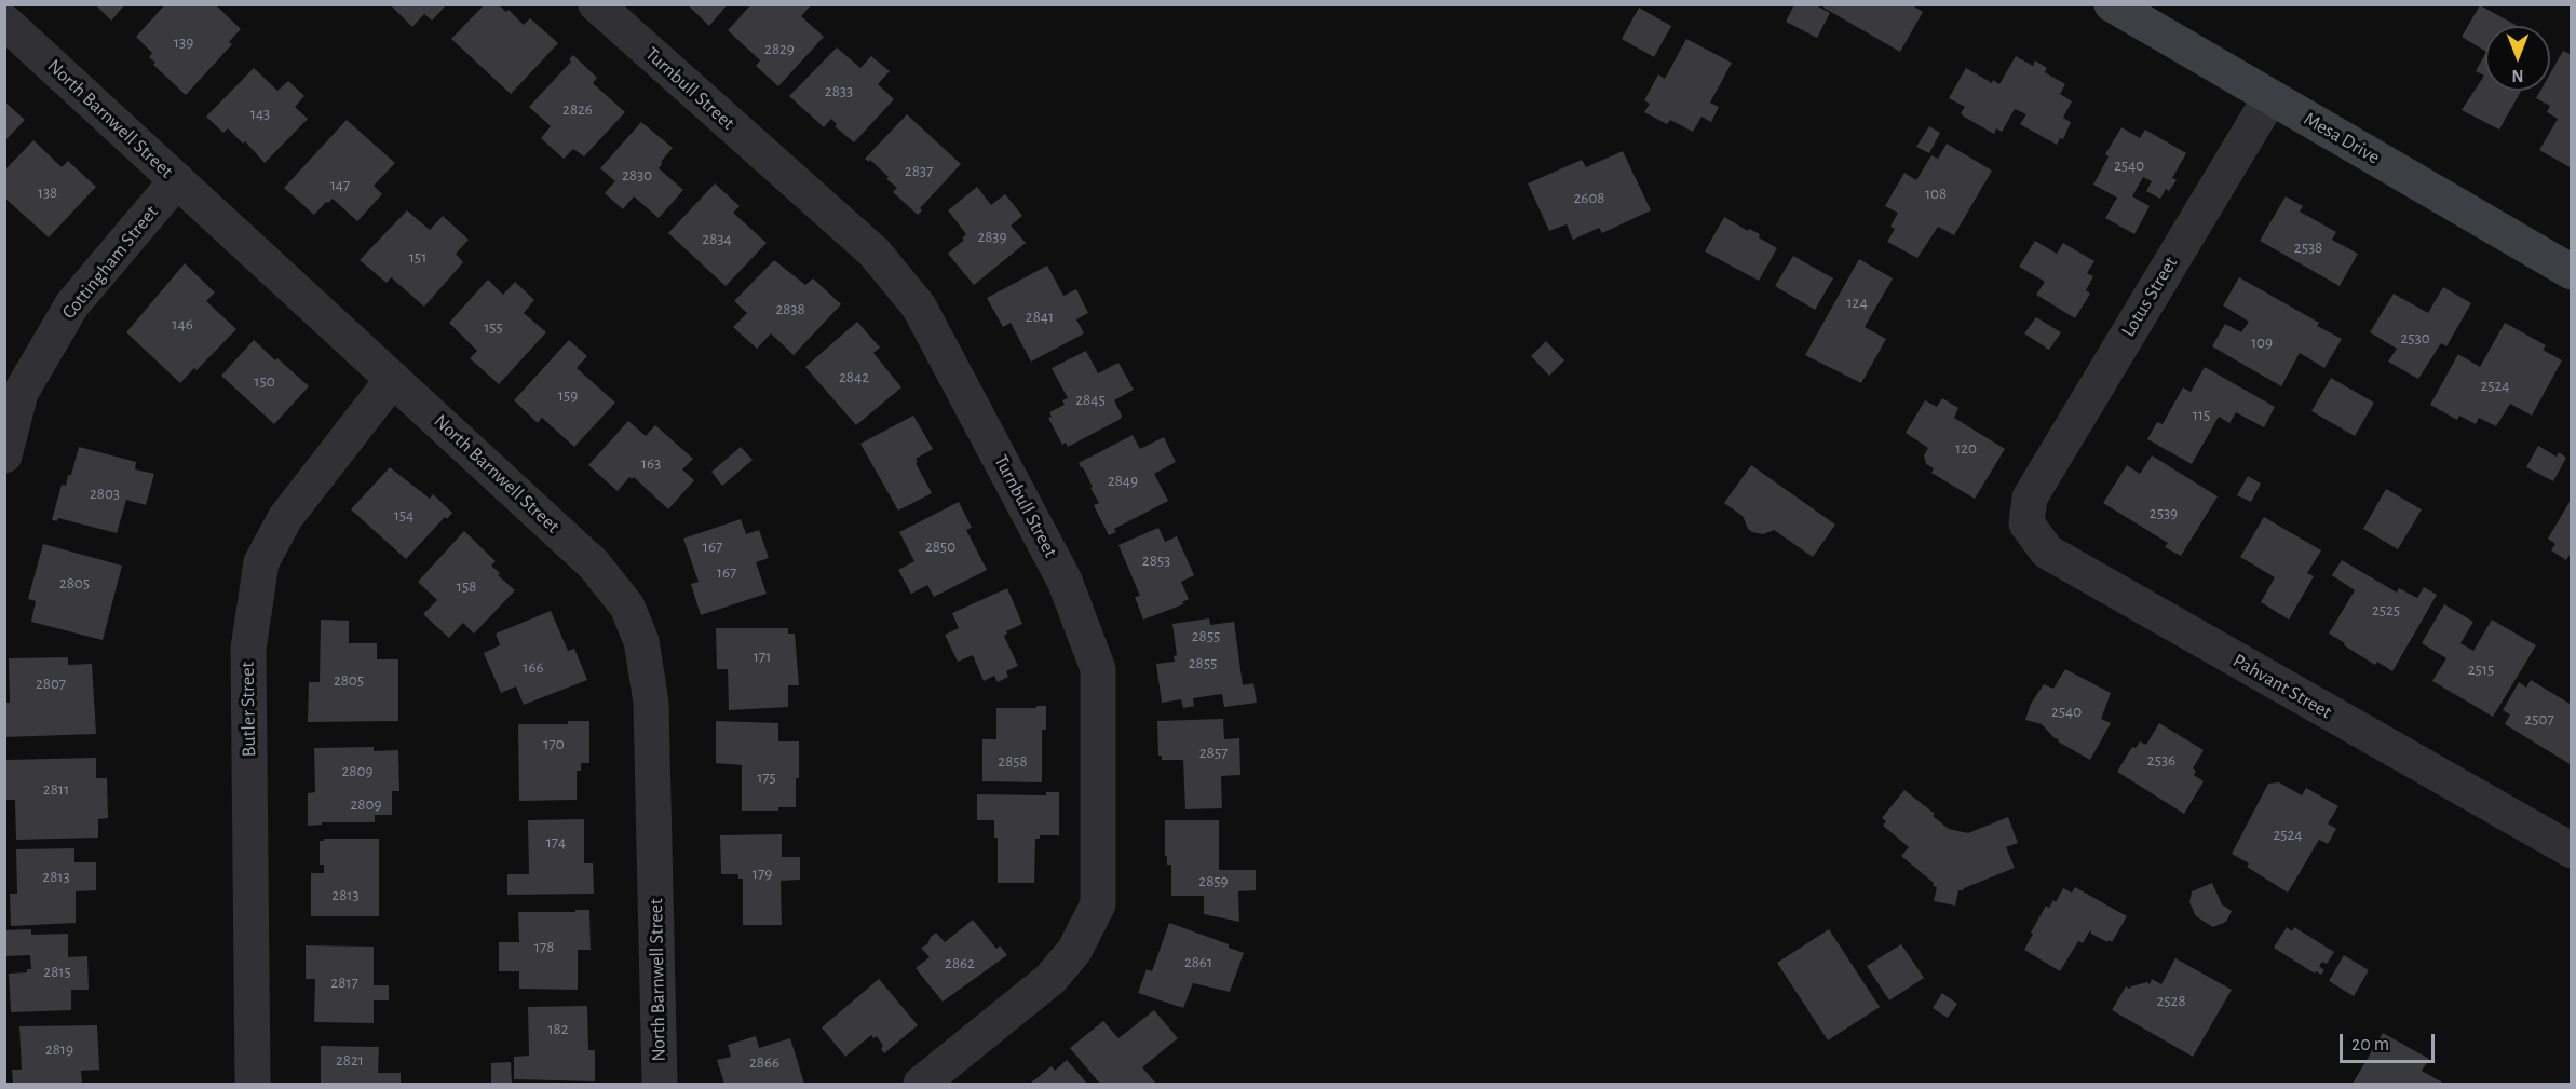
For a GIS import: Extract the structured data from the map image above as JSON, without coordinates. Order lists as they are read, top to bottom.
{
  "streets": {
    "main road": ["Mesa Drive"],
    "street": [
      "Turnbull Street",
      "North Barnwell Street",
      "Cottingham Street",
      "Lotus Street",
      "Pahvant Street",
      "Butler Street"
    ]
  },
  "crossings": [
    ["North Barnwell Street", "Cottingham Street"],
    ["North Barnwell Street", "Butler Street"],
    ["Mesa Drive", "Lotus Street"],
    ["Lotus Street", "Pahvant Street"]
  ],
  "house_numbers": [
    "139",
    "2829",
    "2833",
    "2826",
    "143",
    "2540",
    "2837",
    "2830",
    "147",
    "138",
    "108",
    "2608",
    "2839",
    "2834",
    "2538",
    "151",
    "124",
    "2838",
    "2841",
    "146",
    "155",
    "2530",
    "109",
    "2842",
    "150",
    "2524",
    "159",
    "2845",
    "115",
    "120",
    "163",
    "2849",
    "2803",
    "2539",
    "154",
    "167",
    "2850",
    "2853",
    "167",
    "2805",
    "158",
    "2525",
    "2855",
    "171",
    "2855",
    "166",
    "2515",
    "2805",
    "2807",
    "2540",
    "2507",
    "170",
    "2857",
    "2536",
    "2858",
    "2809",
    "175",
    "2811",
    "2809",
    "2524",
    "174",
    "179",
    "2813",
    "2859",
    "2813",
    "178",
    "2861",
    "2862",
    "2815",
    "2817",
    "2528",
    "182",
    "2819",
    "2821",
    "2866"
  ],
  "scale_bar": "20 m",
  "north": "bottom"
}
